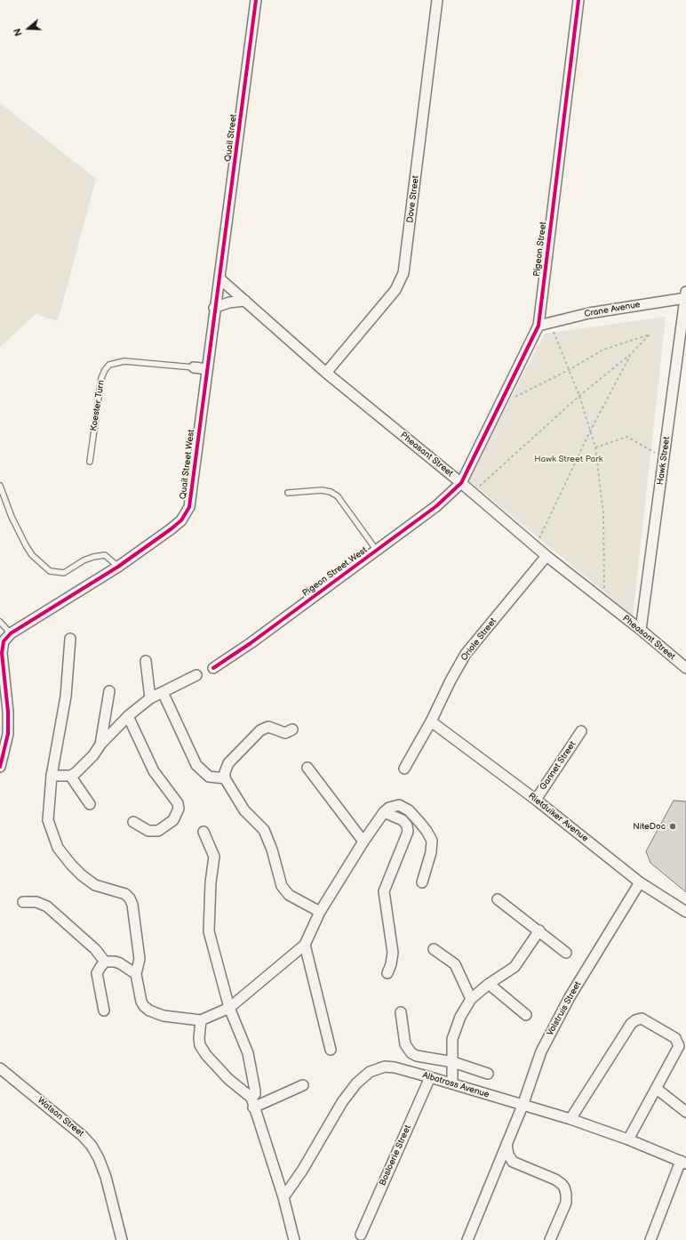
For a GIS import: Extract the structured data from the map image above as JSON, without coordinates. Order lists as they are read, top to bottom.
{
  "streets": {
    "street": [
      "Quail Street",
      "Dove Street",
      "Pigeon Street",
      "Crane Avenue",
      "Koester Turn",
      "Pheasant Street",
      "Hawk Street",
      "Quail Street West",
      "Pigeon Street West",
      "Oriole Street",
      "Gannet Street",
      "Rietduiker Avenue",
      "Volstruis Street",
      "Albatross Avenue",
      "Watson Street",
      "Bosloerie Street"
    ]
  },
  "crossings": [
    ["Quail Street", "Pheasant Street"],
    ["Quail Street", "Quail Street West"],
    ["Dove Street", "Pheasant Street"],
    ["Pigeon Street", "Crane Avenue"],
    ["Pigeon Street", "Pheasant Street"],
    ["Pigeon Street", "Pigeon Street West"],
    ["Crane Avenue", "Hawk Street"],
    ["Koester Turn", "Quail Street West"],
    ["Pheasant Street", "Hawk Street"],
    ["Pheasant Street", "Quail Street West"],
    ["Pheasant Street", "Pigeon Street West"],
    ["Pheasant Street", "Oriole Street"],
    ["Oriole Street", "Rietduiker Avenue"],
    ["Gannet Street", "Rietduiker Avenue"],
    ["Rietduiker Avenue", "Volstruis Street"],
    ["Volstruis Street", "Albatross Avenue"],
    ["Albatross Avenue", "Bosloerie Street"]
  ],
  "parks": ["Hawk Street Park"],
  "places": ["NiteDoc"],
  "north": "left"
}
